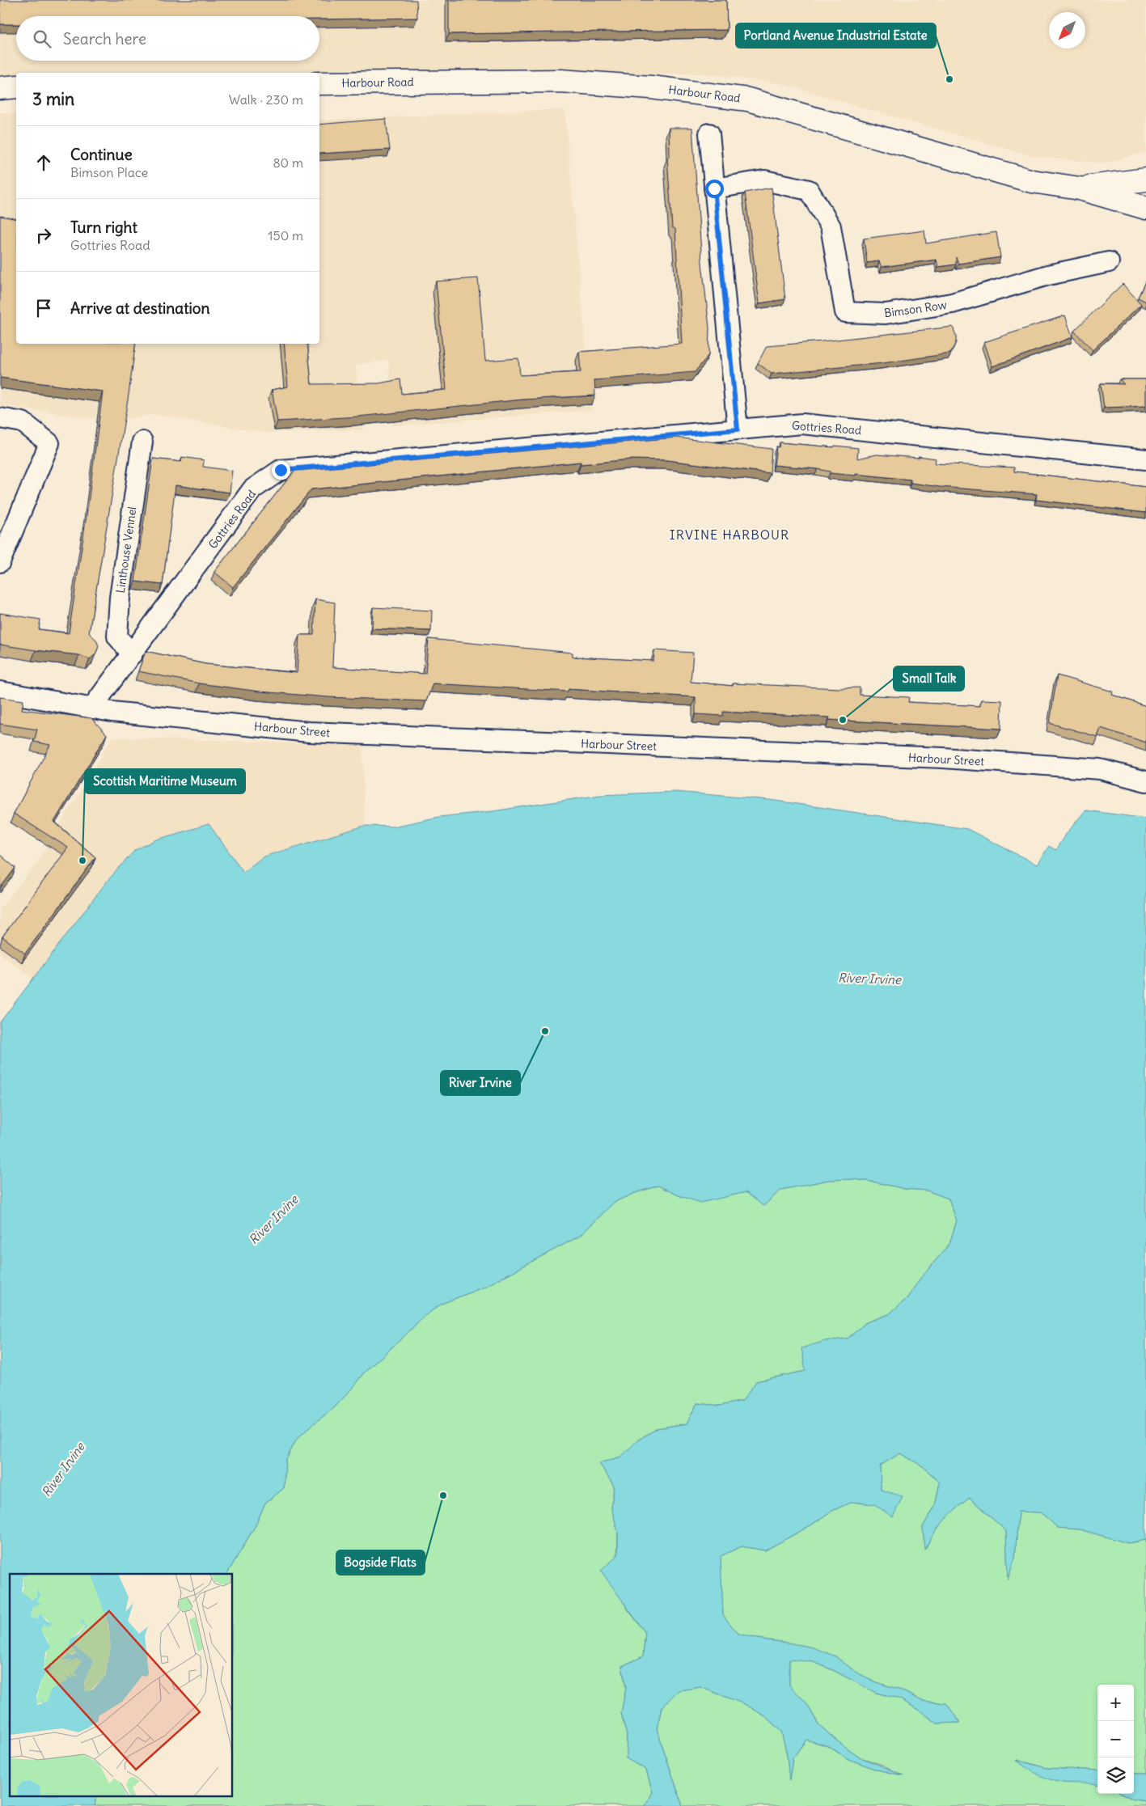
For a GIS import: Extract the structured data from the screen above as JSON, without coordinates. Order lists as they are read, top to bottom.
{
  "streets": {
    "street": [
      "Harbour Road",
      "Bimson Row",
      "Gottries Road",
      "Linthouse Vennel",
      "Harbour Street"
    ]
  },
  "crossings": [
    ["Gottries Road", "Linthouse Vennel"],
    ["Gottries Road", "Harbour Street"]
  ],
  "districts": ["IRVINE HARBOUR"],
  "water": ["River Irvine"],
  "places": [
    "Portland Avenue Industrial Estate",
    "Small Talk",
    "Scottish Maritime Museum",
    "River Irvine",
    "Bogside Flats"
  ],
  "north": "bottom left",
  "page": {
    "search": "Search here",
    "heading": ["3 min", "Walk · 230 m"],
    "list": [
      ["Continue", "Bimson Place", "80 m"],
      ["Turn right", "Gottries Road", "150 m"],
      "Arrive at destination"
    ],
    "map_buttons": ["+", "−"]
  }
}
